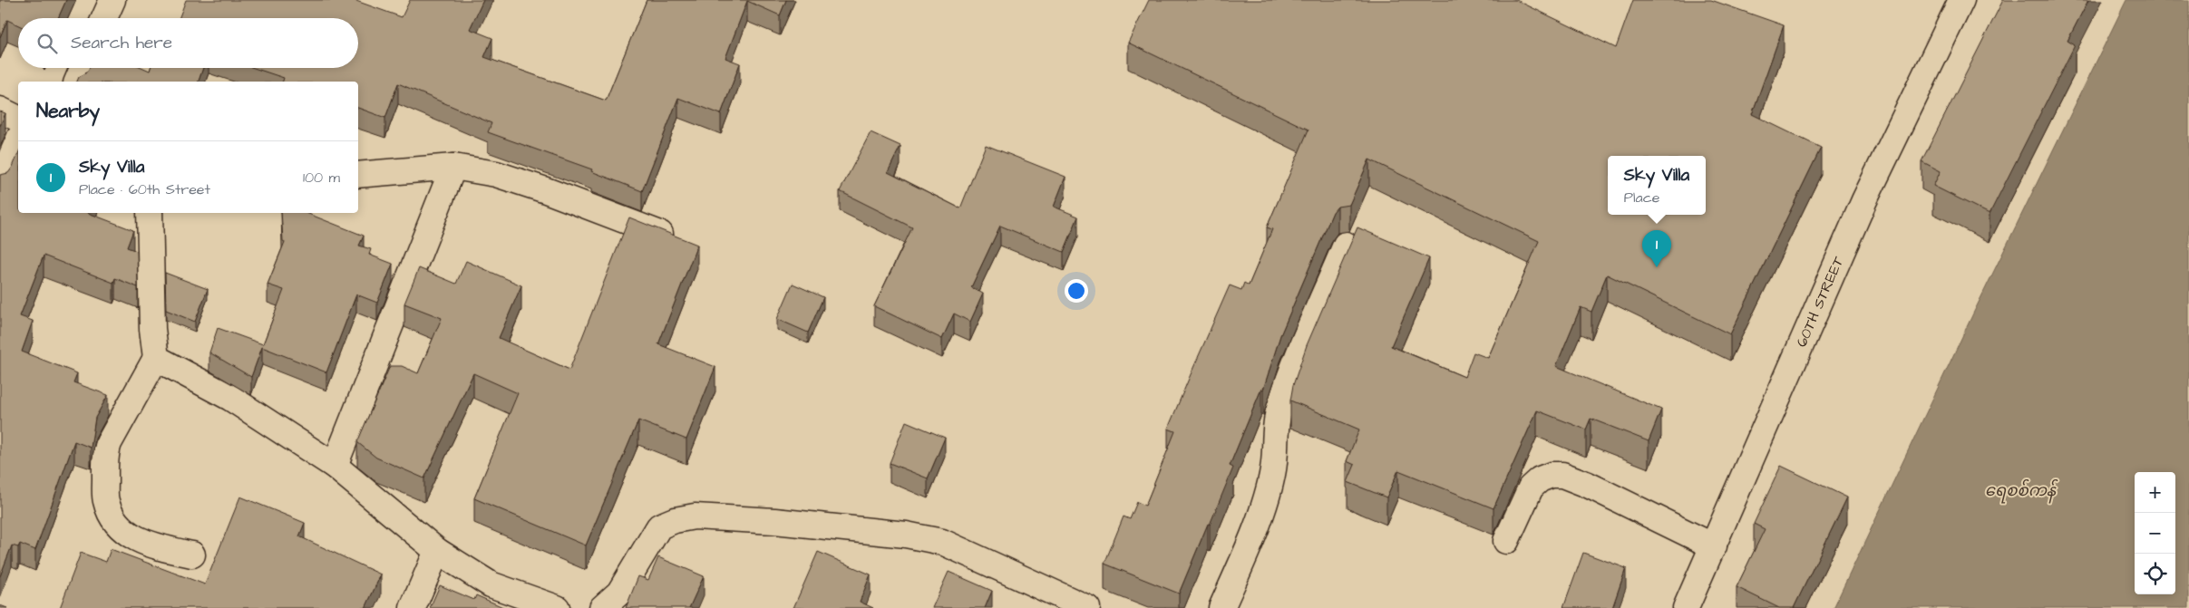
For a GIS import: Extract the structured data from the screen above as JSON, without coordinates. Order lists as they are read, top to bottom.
{
  "streets": {
    "street": ["60TH STREET"]
  },
  "water": ["ရေစစ်ကန်"],
  "page": {
    "search": "Search here",
    "heading": "Nearby",
    "list": [
      {
        "mark": "1",
        "name": "Sky Villa",
        "note": "Place · 60th Street",
        "value": "100 m"
      }
    ],
    "popup": ["Sky Villa", "Place"],
    "pins": "1",
    "map_buttons": ["+", "−"]
  }
}
